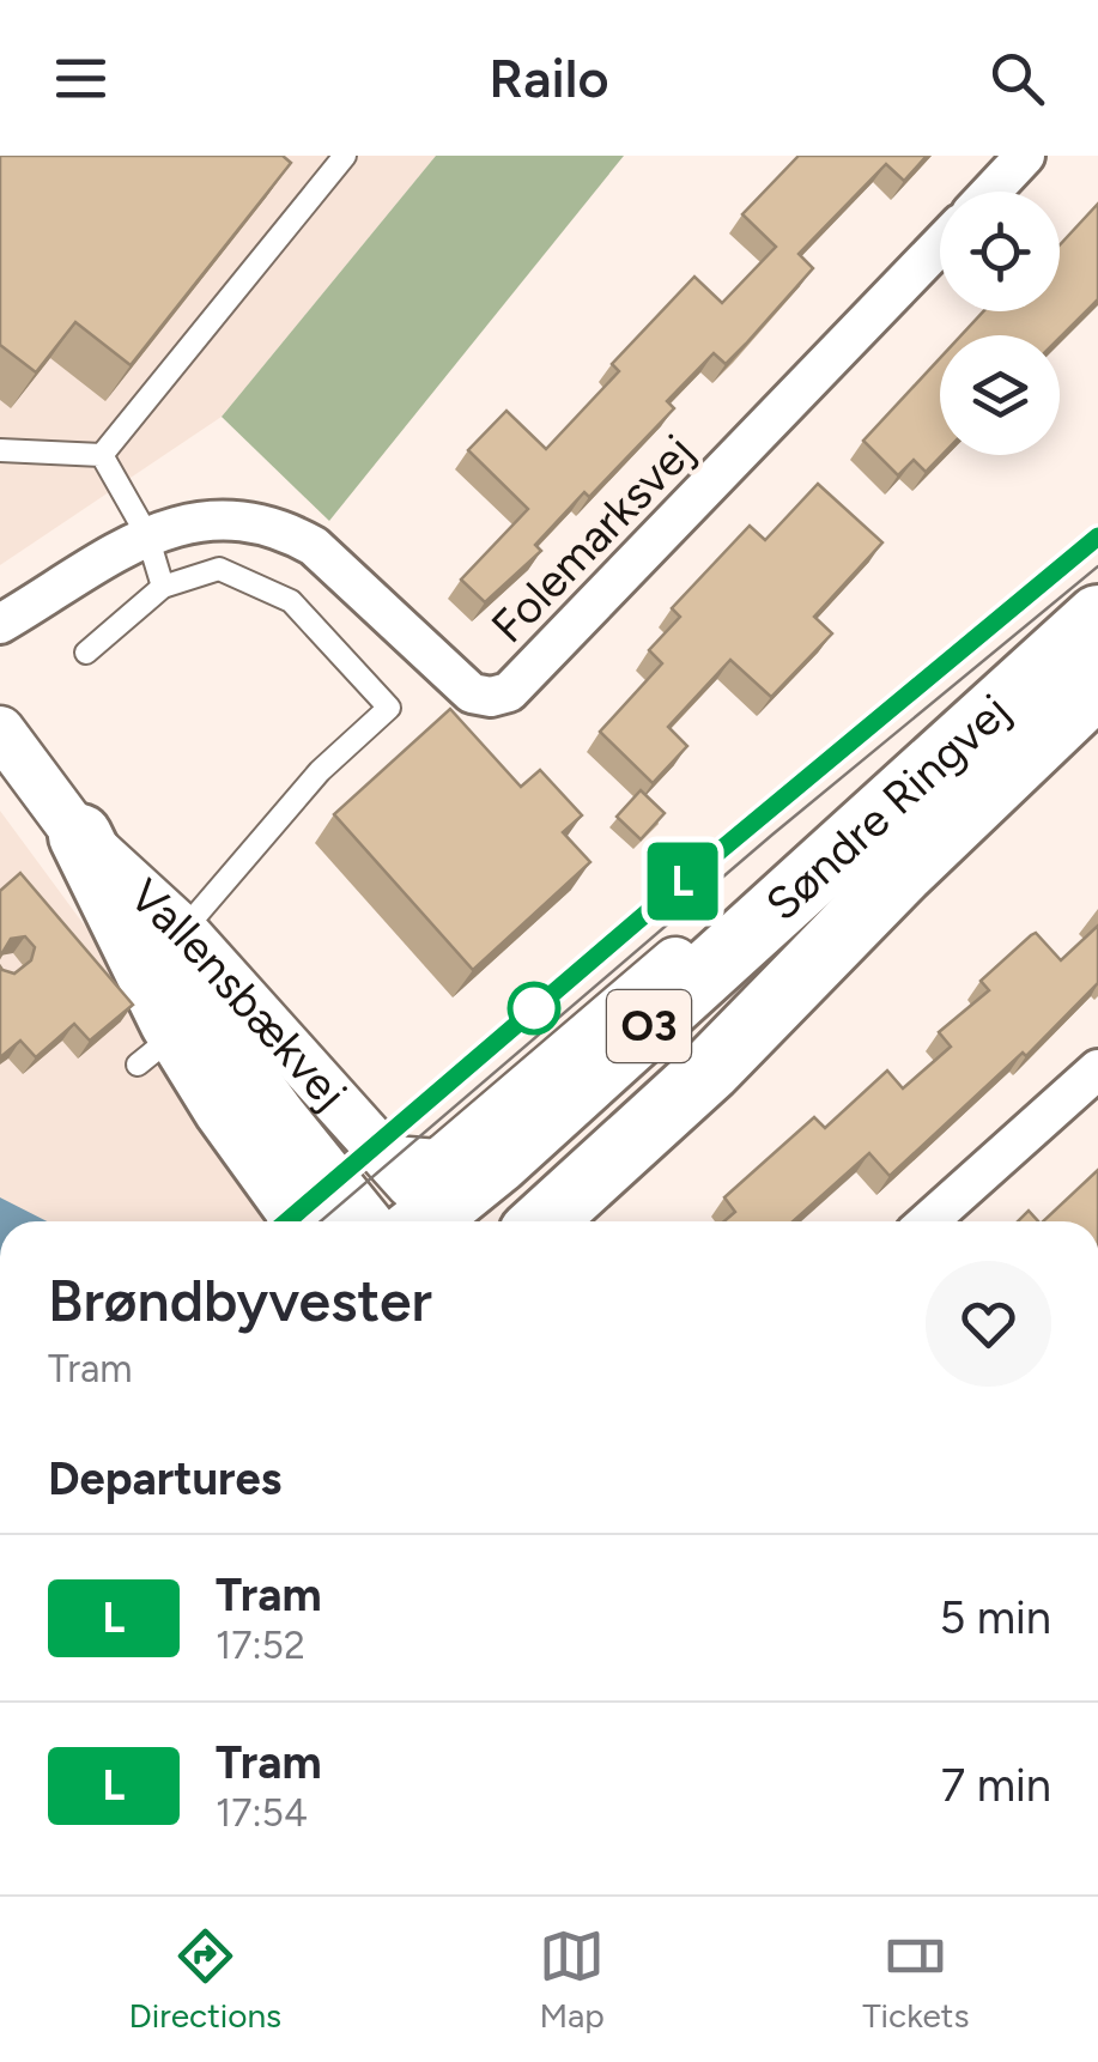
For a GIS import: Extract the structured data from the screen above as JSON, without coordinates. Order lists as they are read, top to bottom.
{
  "streets": {
    "main road": ["Søndre Ringvej", "O3"],
    "street": ["Folemarksvej", "Vallensbækvej"]
  },
  "lines": ["tram line L"],
  "page": {
    "header": "Railo",
    "on_map": "L",
    "heading": [
      ["Brøndbyvester", "Tram"],
      "Departures"
    ],
    "list": [
      {
        "mark": "L",
        "name": "Tram",
        "note": "17:52",
        "value": "5 min"
      },
      {
        "mark": "L",
        "name": "Tram",
        "note": "17:54",
        "value": "7 min"
      }
    ],
    "tabs": ["Directions", "Map", "Tickets"]
  }
}
